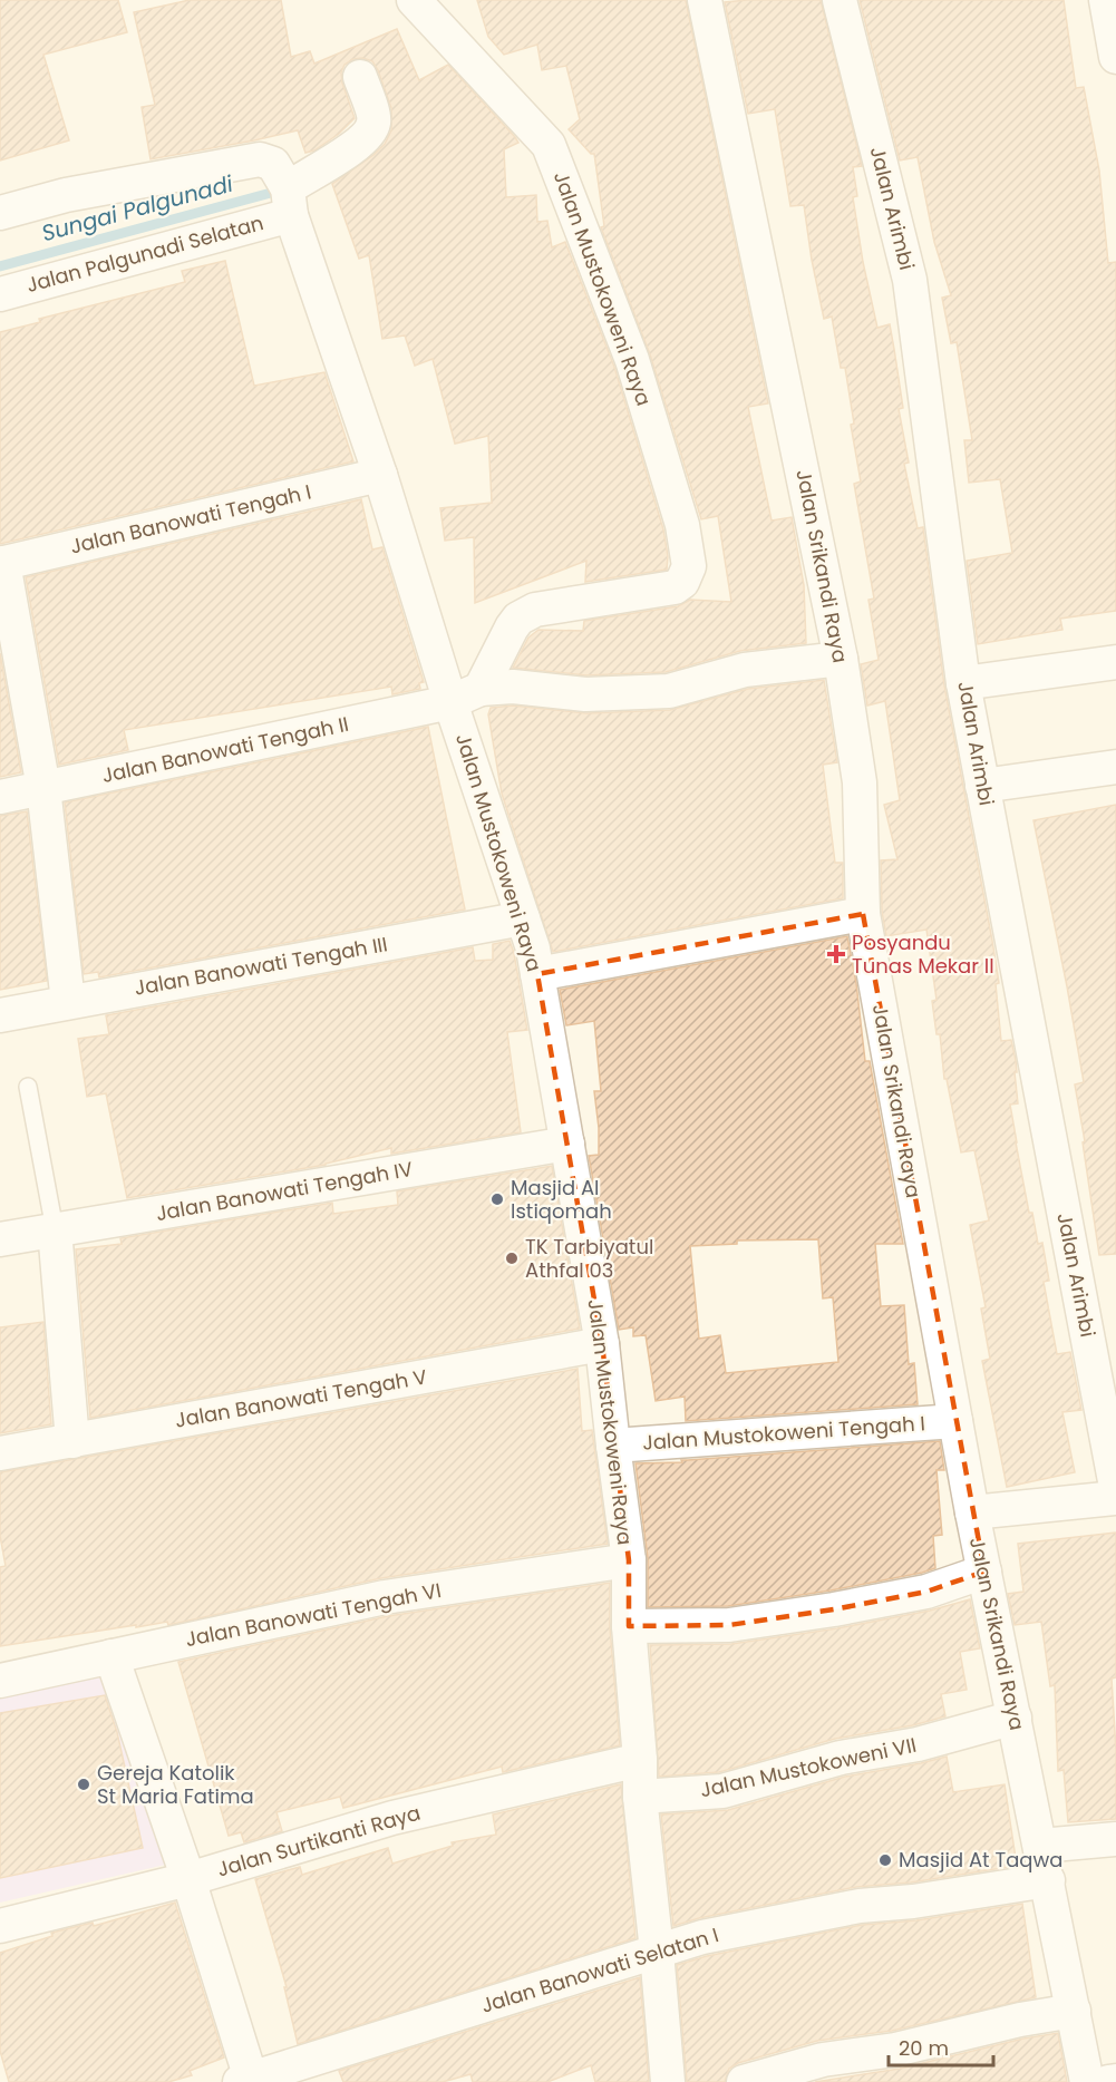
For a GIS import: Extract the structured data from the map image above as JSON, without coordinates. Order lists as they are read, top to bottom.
{
  "streets": {
    "street": [
      "Jalan Arimbi",
      "Jalan Palgunadi Selatan",
      "Jalan Mustokoweni Raya",
      "Jalan Banowati Tengah I",
      "Jalan Srikandi Raya",
      "Jalan Banowati Tengah II",
      "Jalan Banowati Tengah III",
      "Jalan Banowati Tengah IV",
      "Jalan Banowati Tengah V",
      "Jalan Mustokoweni Tengah I",
      "Jalan Banowati Tengah VI",
      "Jalan Mustokoweni VII",
      "Jalan Surtikanti Raya",
      "Jalan Banowati Selatan I"
    ]
  },
  "crossings": [
    ["Jalan Palgunadi Selatan", "Jalan Mustokoweni Raya"],
    ["Jalan Mustokoweni Raya", "Jalan Banowati Tengah I"],
    ["Jalan Mustokoweni Raya", "Jalan Banowati Tengah II"],
    ["Jalan Mustokoweni Raya", "Jalan Banowati Tengah III"],
    ["Jalan Mustokoweni Raya", "Jalan Banowati Tengah IV"],
    ["Jalan Mustokoweni Raya", "Jalan Banowati Tengah V"],
    ["Jalan Mustokoweni Raya", "Jalan Mustokoweni Tengah I"],
    ["Jalan Mustokoweni Raya", "Jalan Banowati Tengah VI"],
    ["Jalan Mustokoweni Raya", "Jalan Mustokoweni VII"],
    ["Jalan Mustokoweni Raya", "Jalan Surtikanti Raya"],
    ["Jalan Mustokoweni Raya", "Jalan Banowati Selatan I"],
    ["Jalan Srikandi Raya", "Jalan Mustokoweni Tengah I"],
    ["Jalan Srikandi Raya", "Jalan Mustokoweni VII"],
    ["Jalan Srikandi Raya", "Jalan Banowati Selatan I"]
  ],
  "water": ["Sungai Palgunadi"],
  "places": {
    "health": ["Posyandu Tunas Mekar II"],
    "other": [
      "Masjid Al Istiqomah",
      "TK Tarbiyatul Athfal 03",
      "Gereja Katolik St Maria Fatima",
      "Masjid At Taqwa"
    ]
  },
  "scale_bar": "20 m"
}
